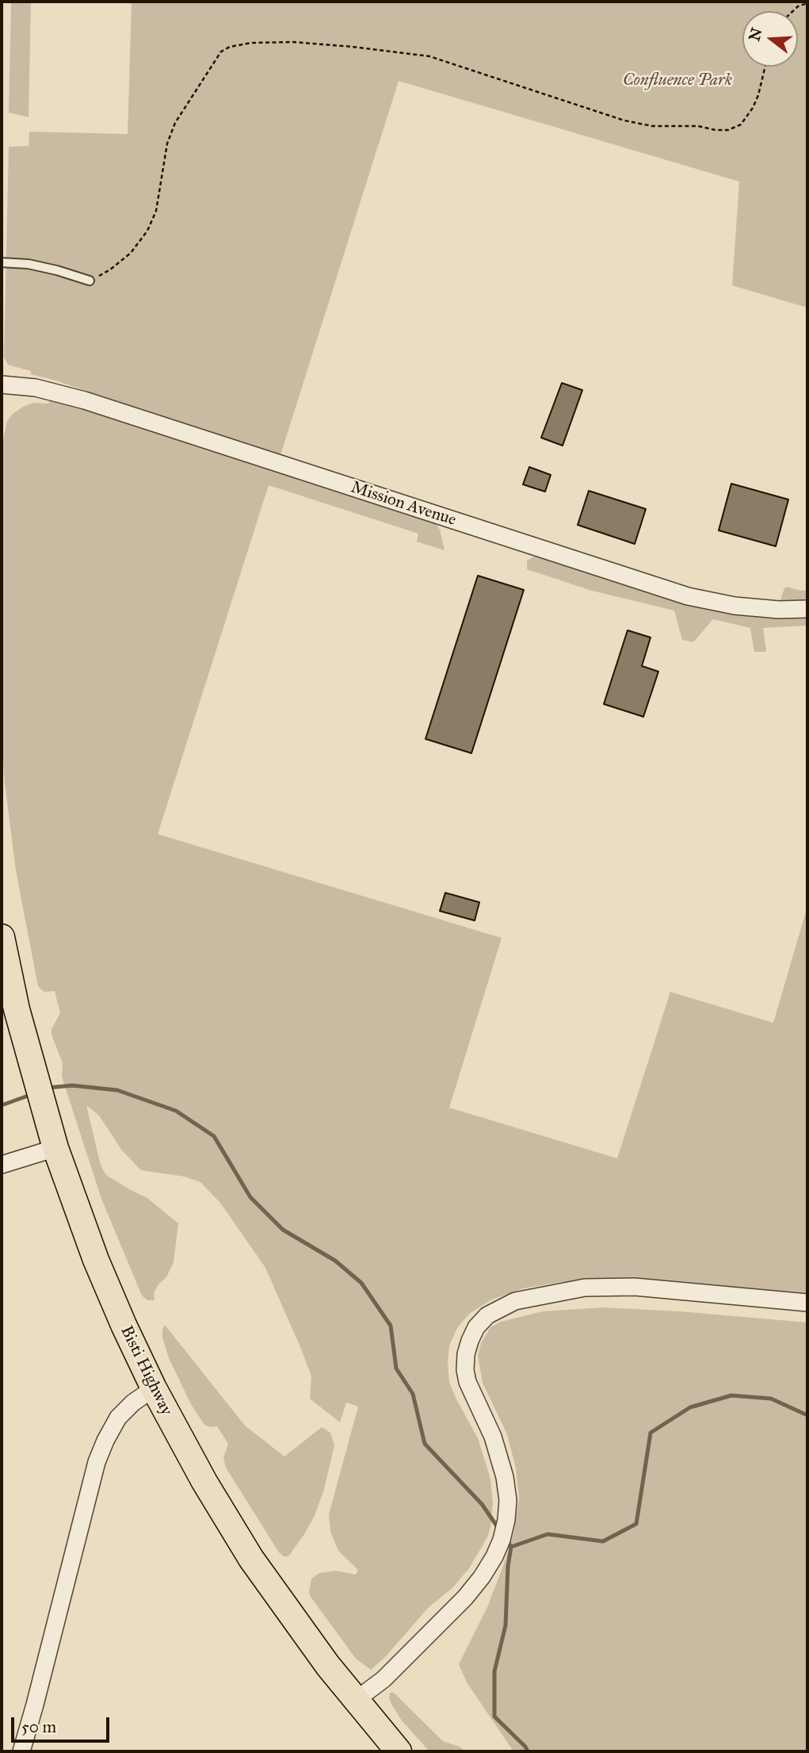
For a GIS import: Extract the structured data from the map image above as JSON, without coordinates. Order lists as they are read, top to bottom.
{
  "streets": {
    "main road": ["Bisti Highway"],
    "street": ["Mission Avenue"]
  },
  "parks": ["Confluence Park"],
  "scale_bar": "50 m",
  "north": "left"
}
